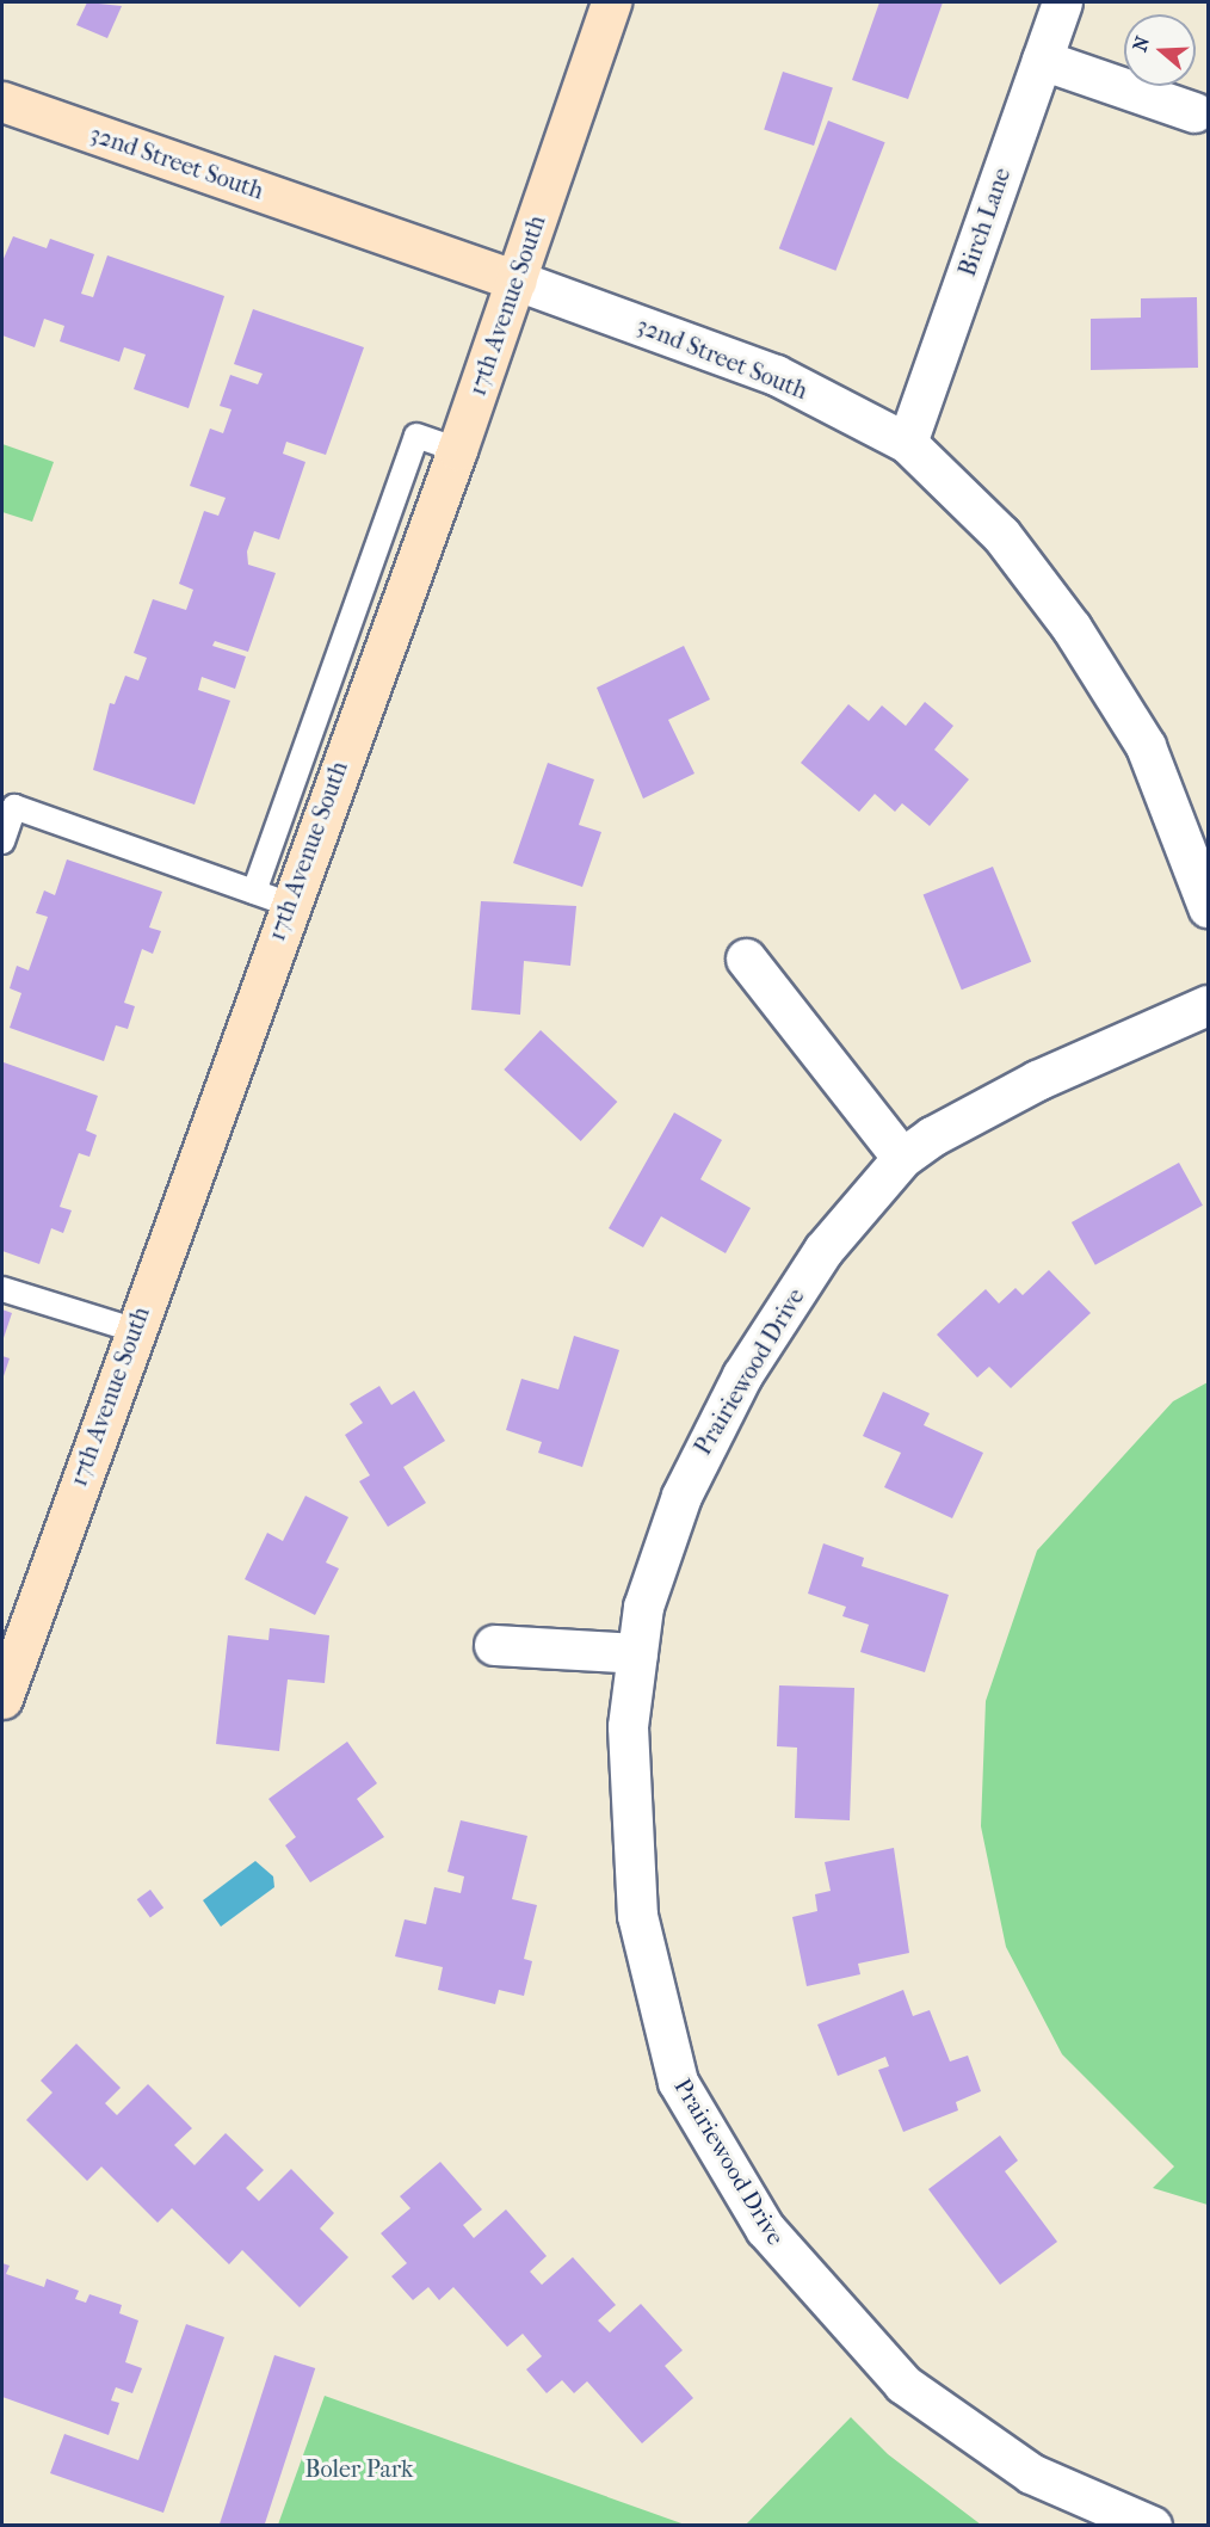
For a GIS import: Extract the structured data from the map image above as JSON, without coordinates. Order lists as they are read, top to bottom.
{
  "streets": {
    "street": [
      "32nd Street South",
      "Birch Lane",
      "17th Avenue South",
      "Prairiewood Drive"
    ]
  },
  "crossings": [
    ["32nd Street South", "Birch Lane"],
    ["32nd Street South", "17th Avenue South"]
  ],
  "parks": ["Boler Park"],
  "north": "left"
}
